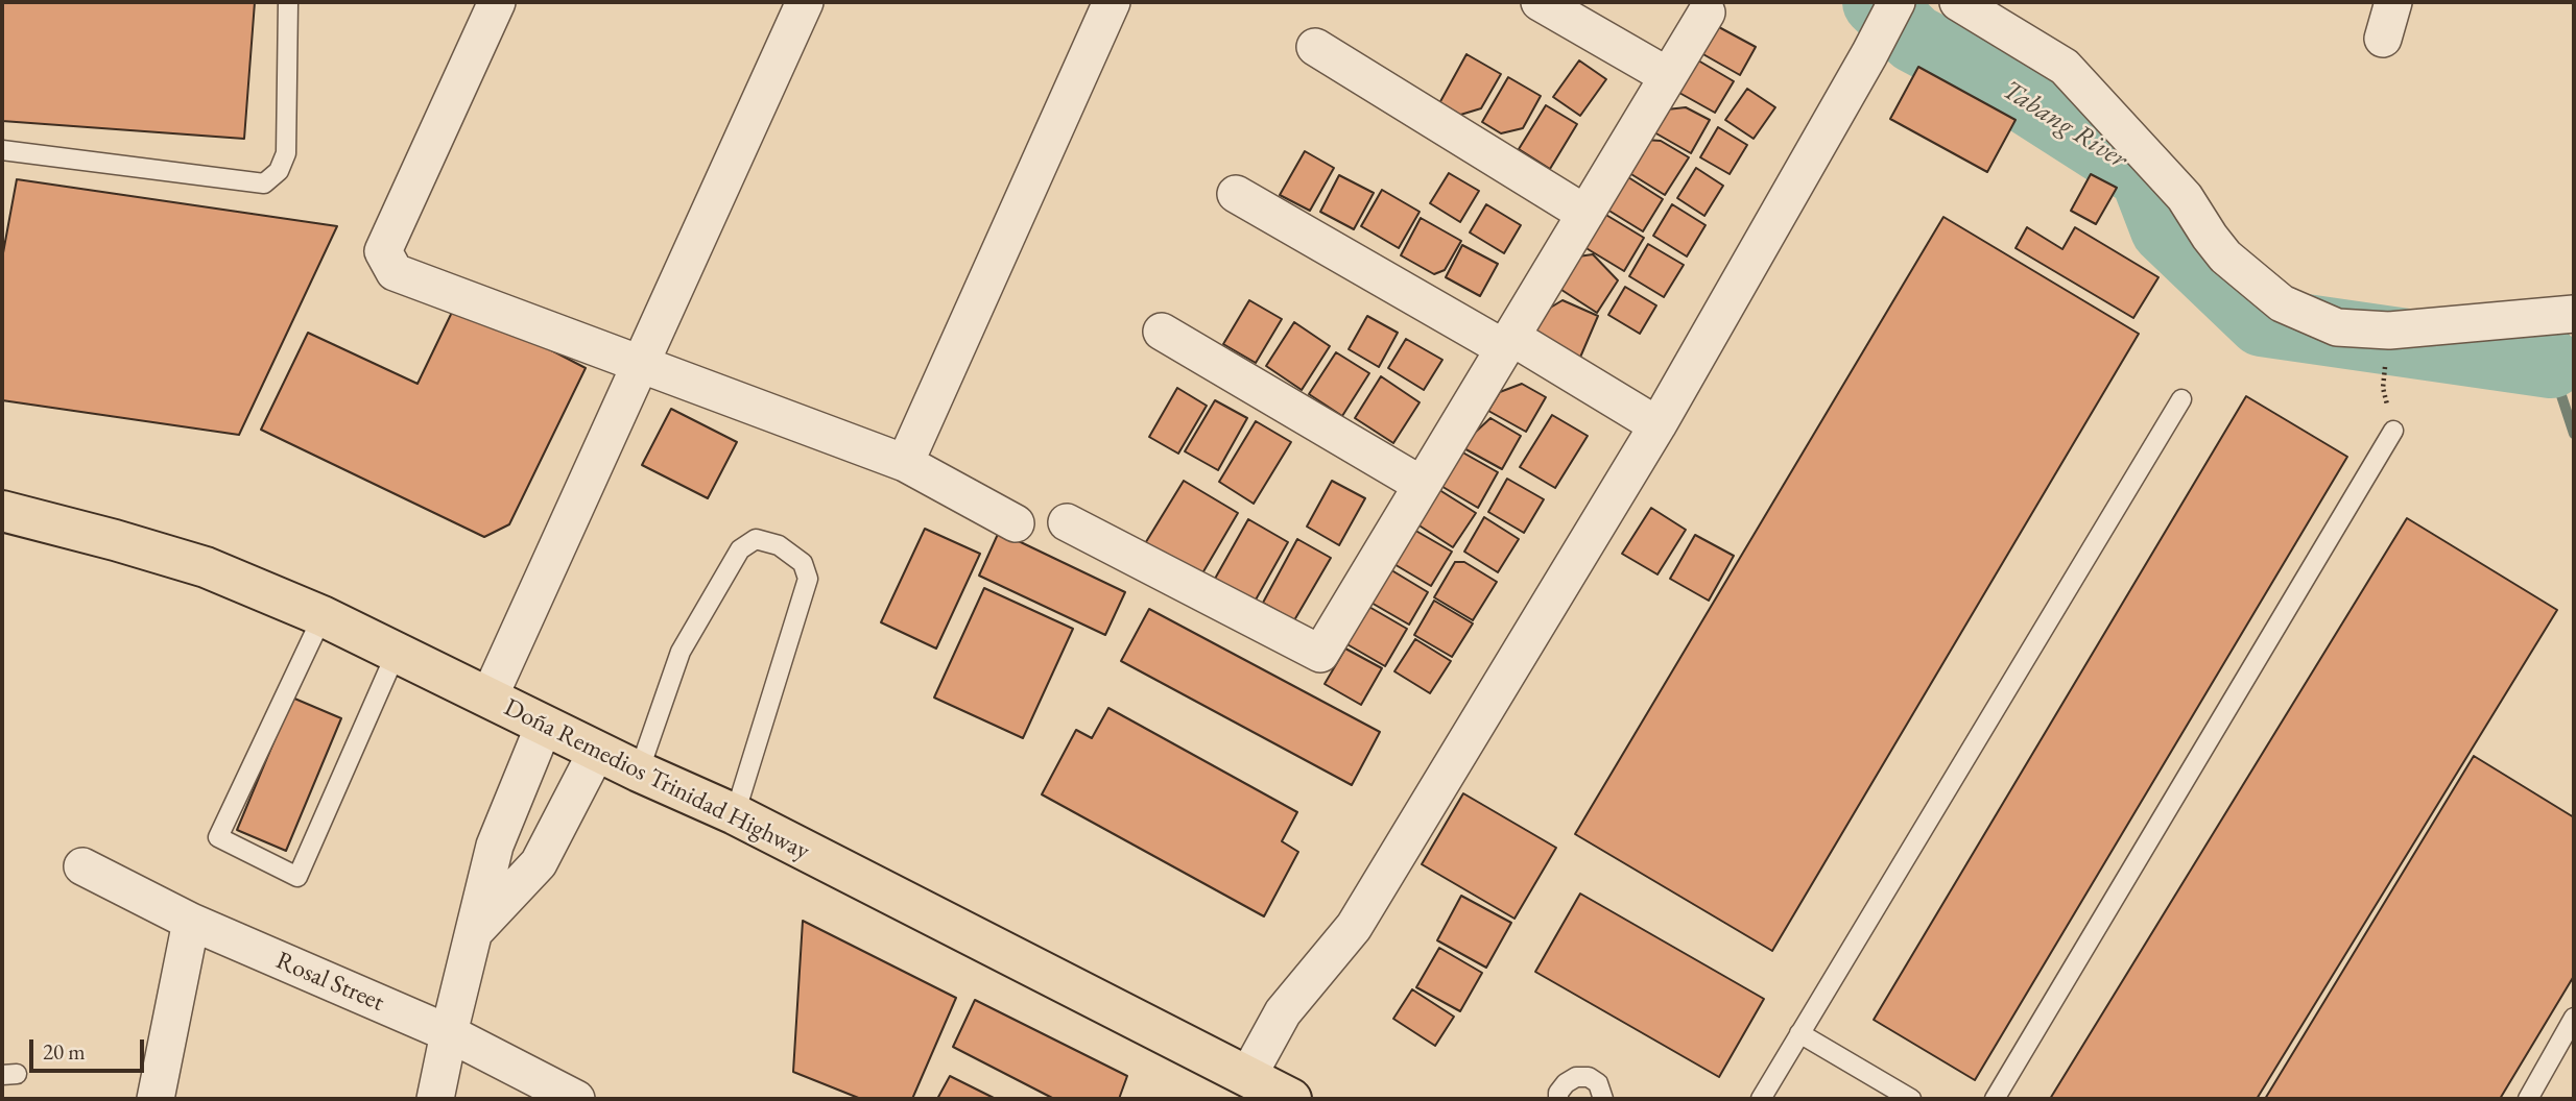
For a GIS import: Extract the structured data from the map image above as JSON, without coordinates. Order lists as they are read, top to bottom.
{
  "streets": {
    "highway": ["Doña Remedios Trinidad Highway"],
    "street": ["Rosal Street"]
  },
  "water": ["Tabang River"],
  "scale_bar": "20 m"
}
